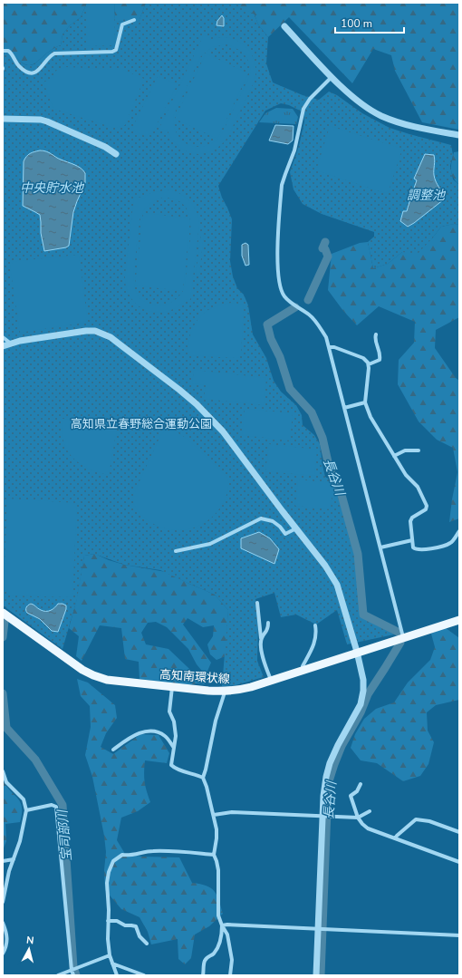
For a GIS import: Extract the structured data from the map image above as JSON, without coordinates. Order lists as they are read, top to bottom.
{
  "streets": {
    "main road": ["高知南環状線"]
  },
  "water": [
    "中央貯水池",
    "調整池",
    "長谷川",
    "宝司部川"
  ],
  "parks": ["高知県立春野総合運動公園"],
  "scale_bar": "100 m",
  "north": "top"
}
